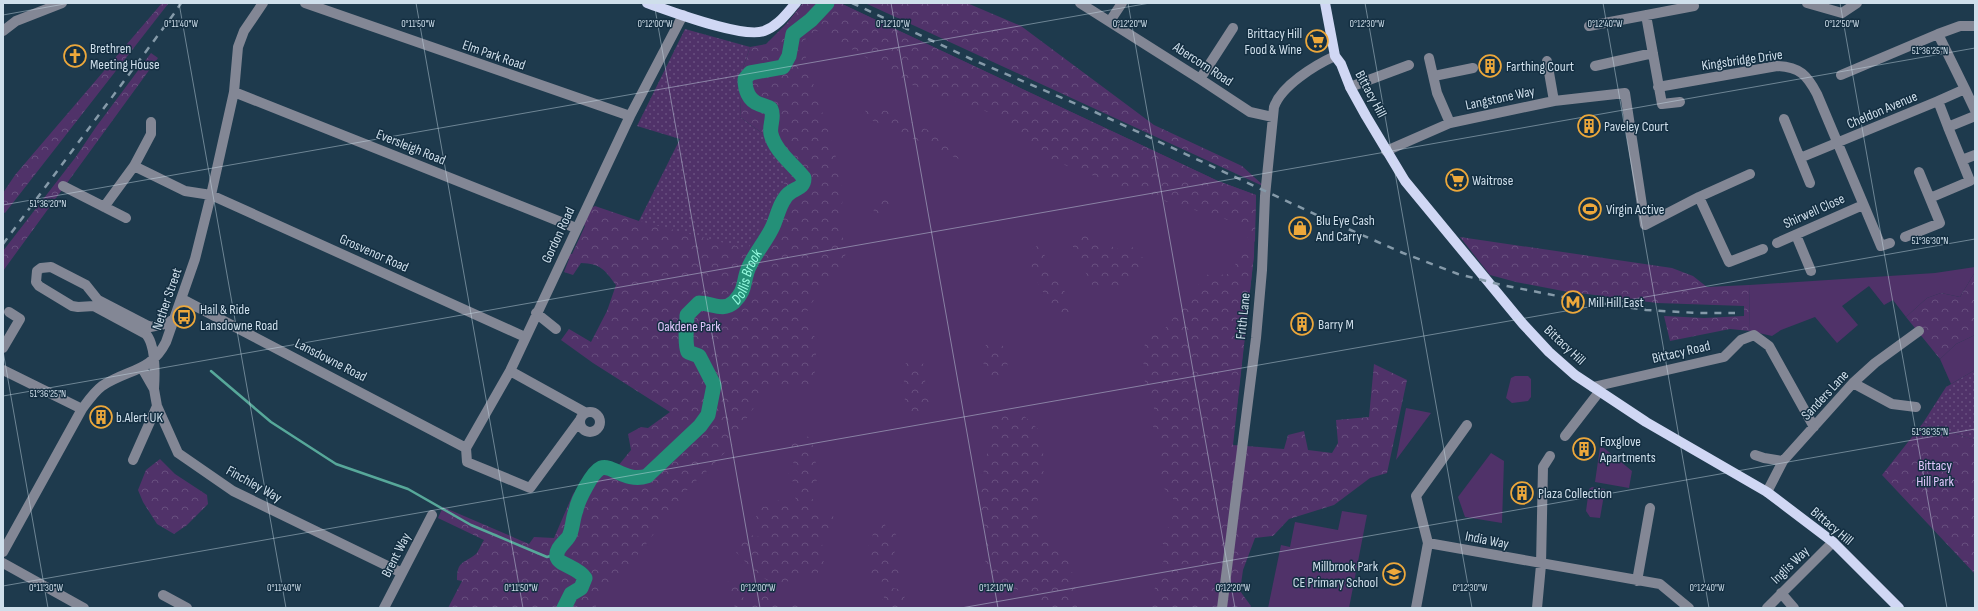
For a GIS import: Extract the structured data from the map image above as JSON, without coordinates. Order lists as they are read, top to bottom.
{
  "streets": {
    "main road": ["Bittacy Hill"],
    "street": [
      "Elm Park Road",
      "Kingsbridge Drive",
      "Abercorn Road",
      "Langstone Way",
      "Cheldon Avenue",
      "Eversleigh Road",
      "Shirwell Close",
      "Gordon Road",
      "Grosvenor Road",
      "Nether Street",
      "Frith Lane",
      "Bittacy Road",
      "Lansdowne Road",
      "Sanders Lane",
      "Finchley Way",
      "India Way",
      "Brent Way",
      "Inglis Way"
    ]
  },
  "crossings": [
    ["Elm Park Road", "Gordon Road"],
    ["Kingsbridge Drive", "Cheldon Avenue"],
    ["Kingsbridge Drive", "Shirwell Close"],
    ["Abercorn Road", "Frith Lane"],
    ["Bittacy Hill", "Langstone Way"],
    ["Bittacy Hill", "Frith Lane"],
    ["Bittacy Hill", "Bittacy Road"],
    ["Bittacy Hill", "Sanders Lane"],
    ["Bittacy Hill", "Inglis Way"],
    ["Eversleigh Road", "Gordon Road"],
    ["Eversleigh Road", "Nether Street"],
    ["Gordon Road", "Grosvenor Road"],
    ["Gordon Road", "Lansdowne Road"],
    ["Grosvenor Road", "Nether Street"],
    ["Nether Street", "Lansdowne Road"],
    ["Nether Street", "Finchley Way"],
    ["Bittacy Road", "Sanders Lane"],
    ["Finchley Way", "Brent Way"]
  ],
  "water": ["Dollis Brook"],
  "parks": ["Oakdene Park", "Bittacy Hill Park"],
  "places": {
    "supermarket": ["Brittacy Hill Food & Wine", "Waitrose"],
    "church": ["Brethren Meeting House"],
    "building": [
      "Farthing Court",
      "Paveley Court",
      "Barry M",
      "b.Alert UK",
      "Foxglove Apartments",
      "Plaza Collection"
    ],
    "sports": ["Virgin Active"],
    "shop": ["Blu Eye Cash And Carry"],
    "metro station": ["Mill Hill East"],
    "bus stop": ["Hail & Ride Lansdowne Road"],
    "school or university": ["Millbrook Park CE Primary School"]
  },
  "coordinates": [
    "0°11'40\"W",
    "0°11'50\"W",
    "0°12'00\"W",
    "0°12'10\"W",
    "0°12'20\"W",
    "0°12'30\"W",
    "0°12'40\"W",
    "0°12'50\"W",
    "51°36'25\"N",
    "51°36'20\"N",
    "51°36'30\"N",
    "51°36'35\"N",
    "0°11'30\"W"
  ]
}
